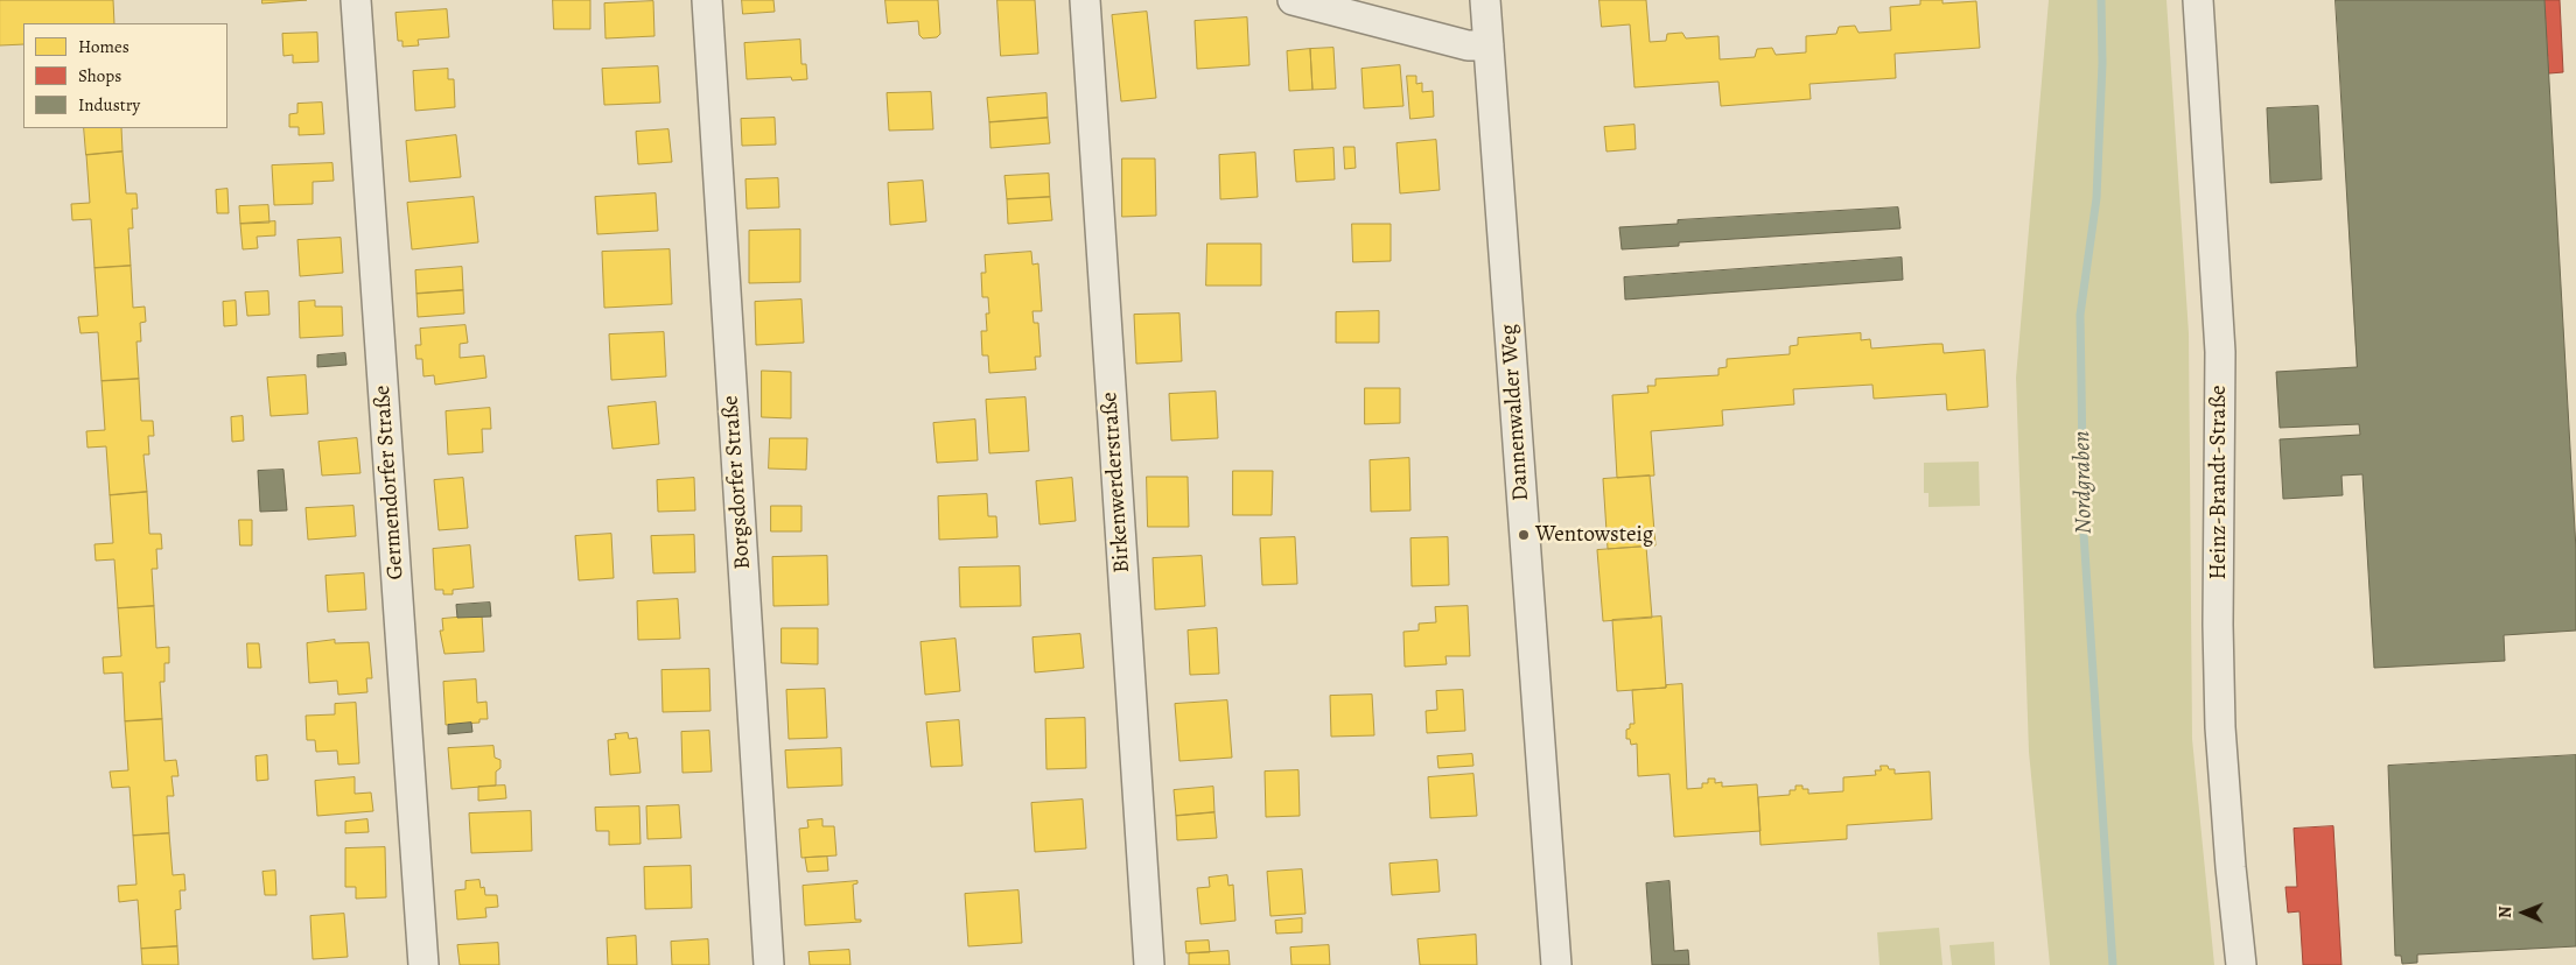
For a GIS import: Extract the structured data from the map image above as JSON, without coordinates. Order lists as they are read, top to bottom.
{
  "streets": {
    "street": [
      "Dannenwalder Weg",
      "Germendorfer Straße",
      "Borgsdorfer Straße",
      "Birkenwerderstraße",
      "Heinz-Brandt-Straße"
    ]
  },
  "water": ["Nordgraben"],
  "places": ["Wentowsteig"],
  "legend": ["Homes", "Shops", "Industry"],
  "north": "left"
}
